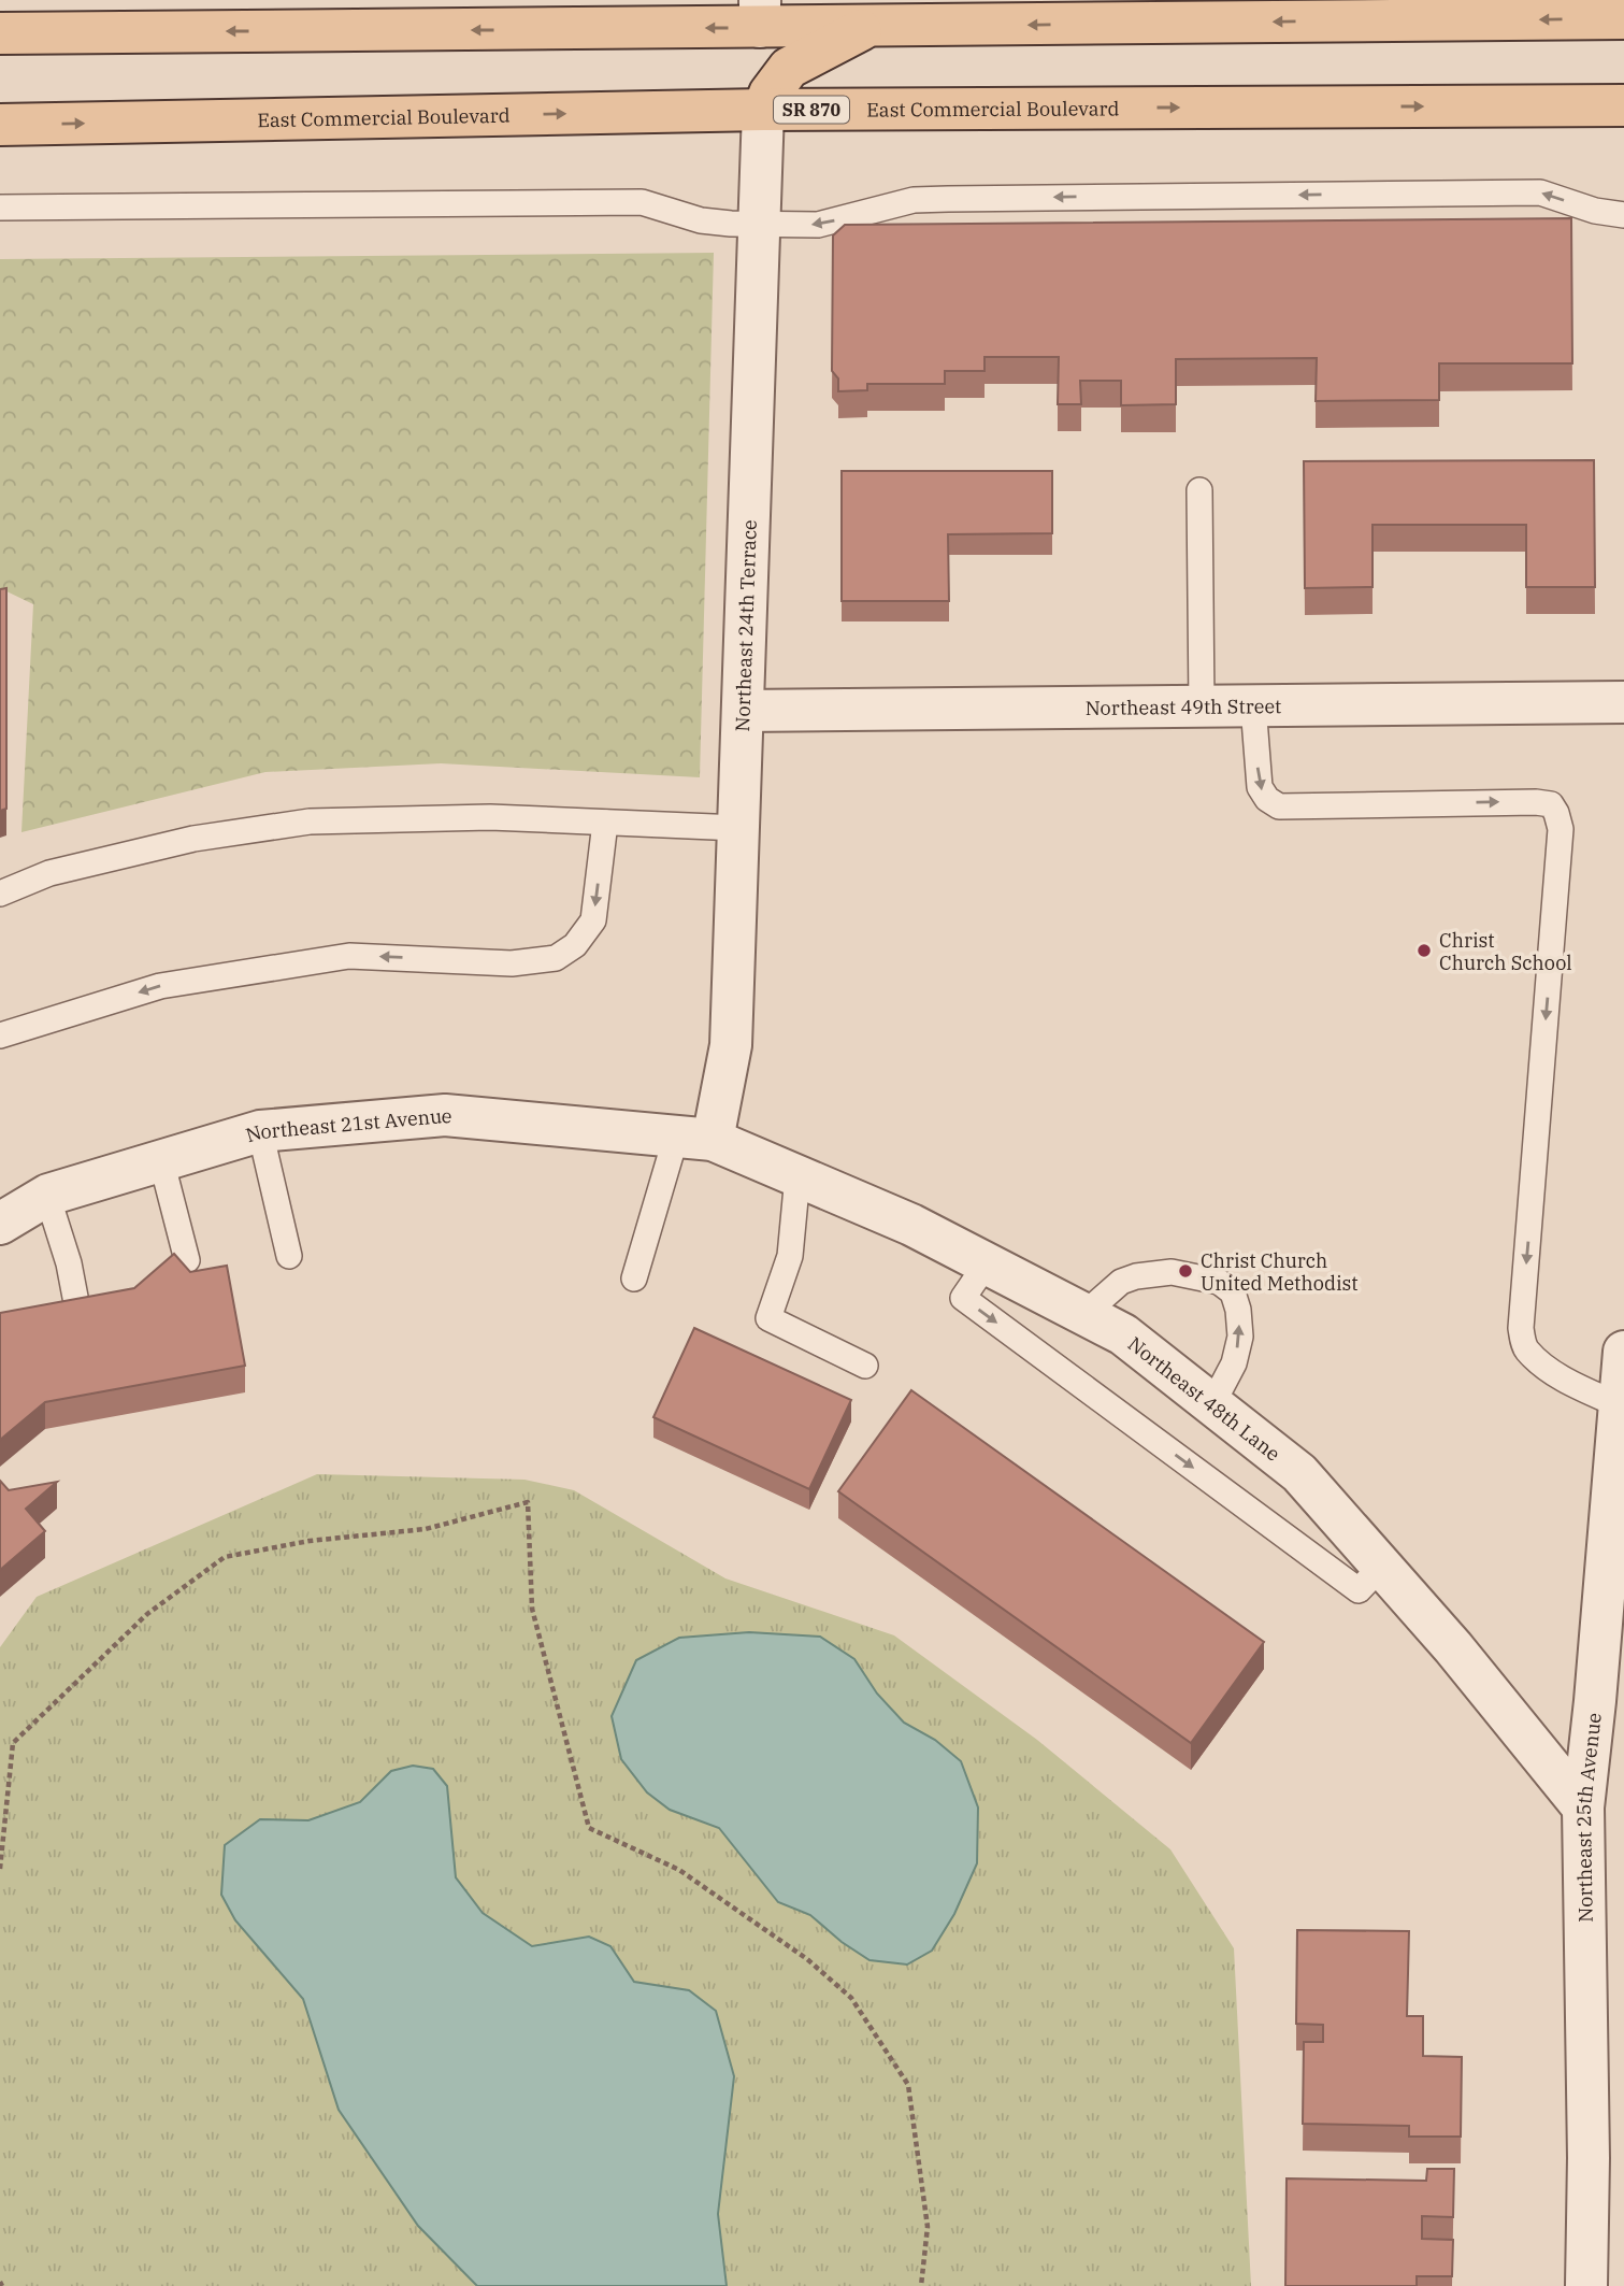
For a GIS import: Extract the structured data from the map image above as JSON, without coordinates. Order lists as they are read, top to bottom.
{
  "streets": {
    "main road": ["East Commercial Boulevard", "SR 870"],
    "street": [
      "Northeast 24th Terrace",
      "Northeast 49th Street",
      "Northeast 21st Avenue",
      "Northeast 48th Lane",
      "Northeast 25th Avenue"
    ]
  },
  "crossings": [
    ["East Commercial Boulevard", "Northeast 24th Terrace"],
    ["Northeast 24th Terrace", "Northeast 49th Street"],
    ["Northeast 24th Terrace", "Northeast 21st Avenue"],
    ["Northeast 24th Terrace", "Northeast 48th Lane"],
    ["Northeast 21st Avenue", "Northeast 48th Lane"],
    ["Northeast 48th Lane", "Northeast 25th Avenue"]
  ],
  "places": ["Christ Church School", "Christ Church United Methodist"]
}
